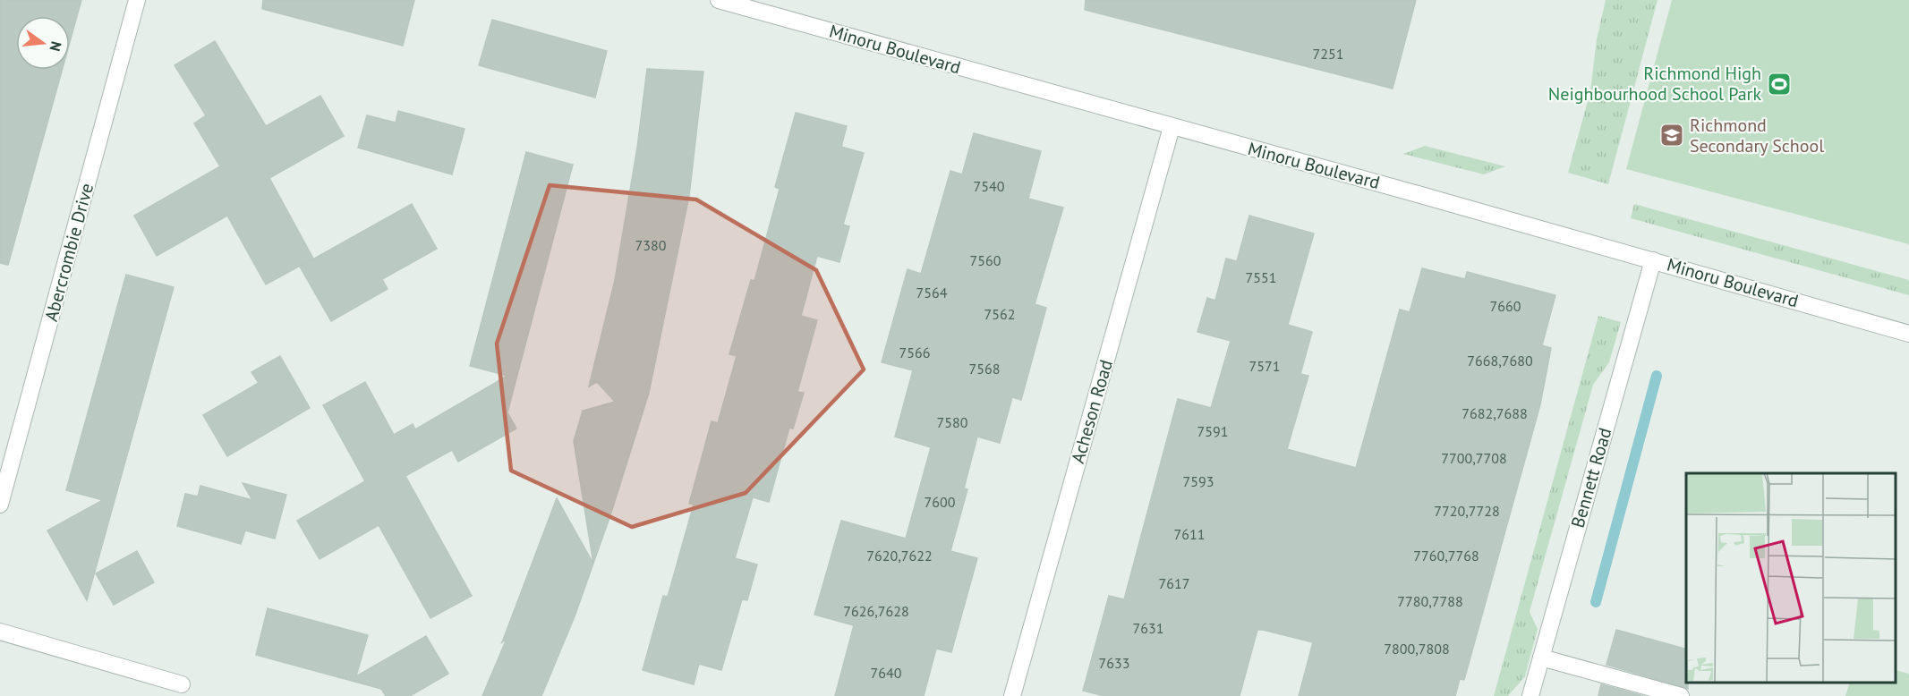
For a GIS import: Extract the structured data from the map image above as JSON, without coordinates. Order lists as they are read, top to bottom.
{
  "streets": {
    "street": [
      "Minoru Boulevard",
      "Abercrombie Drive",
      "Acheson Road",
      "Bennett Road"
    ]
  },
  "crossings": [
    ["Minoru Boulevard", "Acheson Road"],
    ["Minoru Boulevard", "Bennett Road"]
  ],
  "places": {
    "sports": ["Richmond High Neighbourhood School Park"],
    "school or university": ["Richmond Secondary School"]
  },
  "house_numbers": [
    "7251",
    "7540",
    "7380",
    "7560",
    "7551",
    "7564",
    "7660",
    "7562",
    "7566",
    "7668,7680",
    "7571",
    "7568",
    "7682,7688",
    "7580",
    "7591",
    "7700,7708",
    "7593",
    "7600",
    "7720,7728",
    "7611",
    "7620,7622",
    "7760,7768",
    "7617",
    "7780,7788",
    "7626,7628",
    "7631",
    "7800,7808",
    "7633",
    "7640"
  ],
  "north": "right"
}
